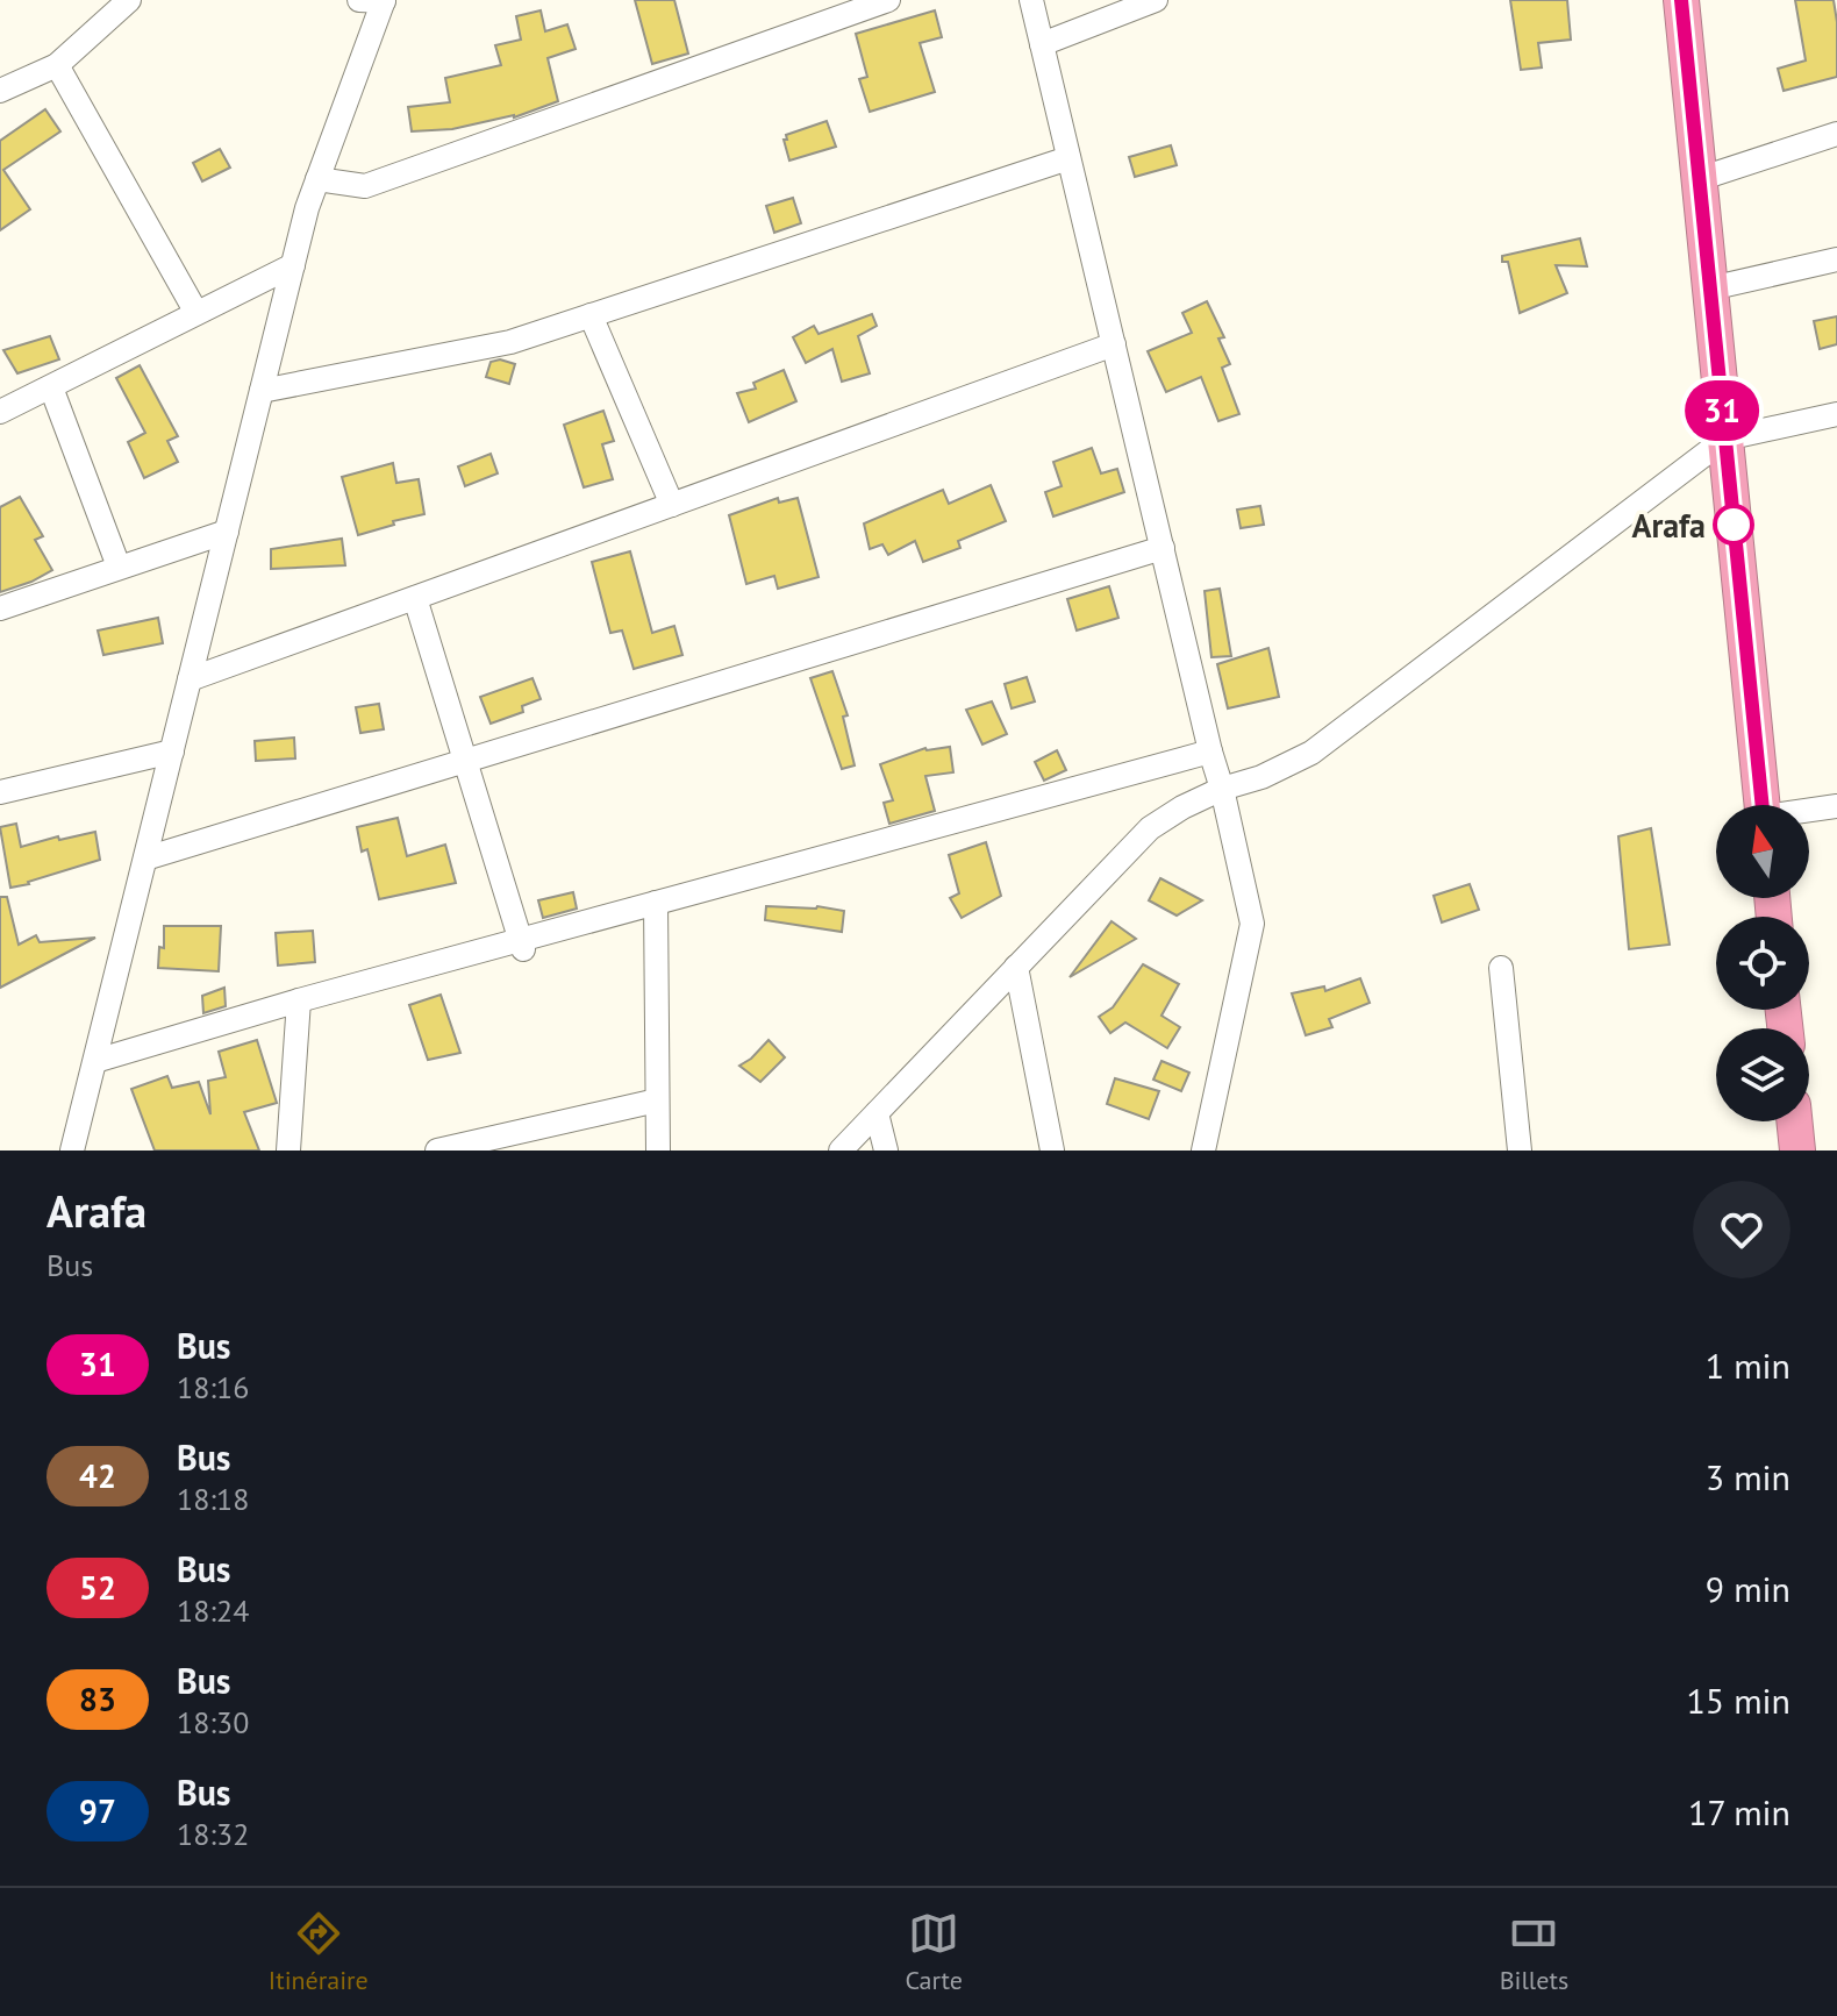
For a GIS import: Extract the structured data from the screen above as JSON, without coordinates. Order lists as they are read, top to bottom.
{
  "places": ["Arafa"],
  "lines": ["bus line 31"],
  "north": "top",
  "page": {
    "on_map": "31",
    "heading": ["Arafa", "Bus"],
    "list": [
      {
        "mark": "31",
        "name": "Bus",
        "note": "18:16",
        "value": "1 min"
      },
      {
        "mark": "42",
        "name": "Bus",
        "note": "18:18",
        "value": "3 min"
      },
      {
        "mark": "52",
        "name": "Bus",
        "note": "18:24",
        "value": "9 min"
      },
      {
        "mark": "83",
        "name": "Bus",
        "note": "18:30",
        "value": "15 min"
      },
      {
        "mark": "97",
        "name": "Bus",
        "note": "18:32",
        "value": "17 min"
      }
    ],
    "tabs": ["Itinéraire", "Carte", "Billets"]
  }
}
